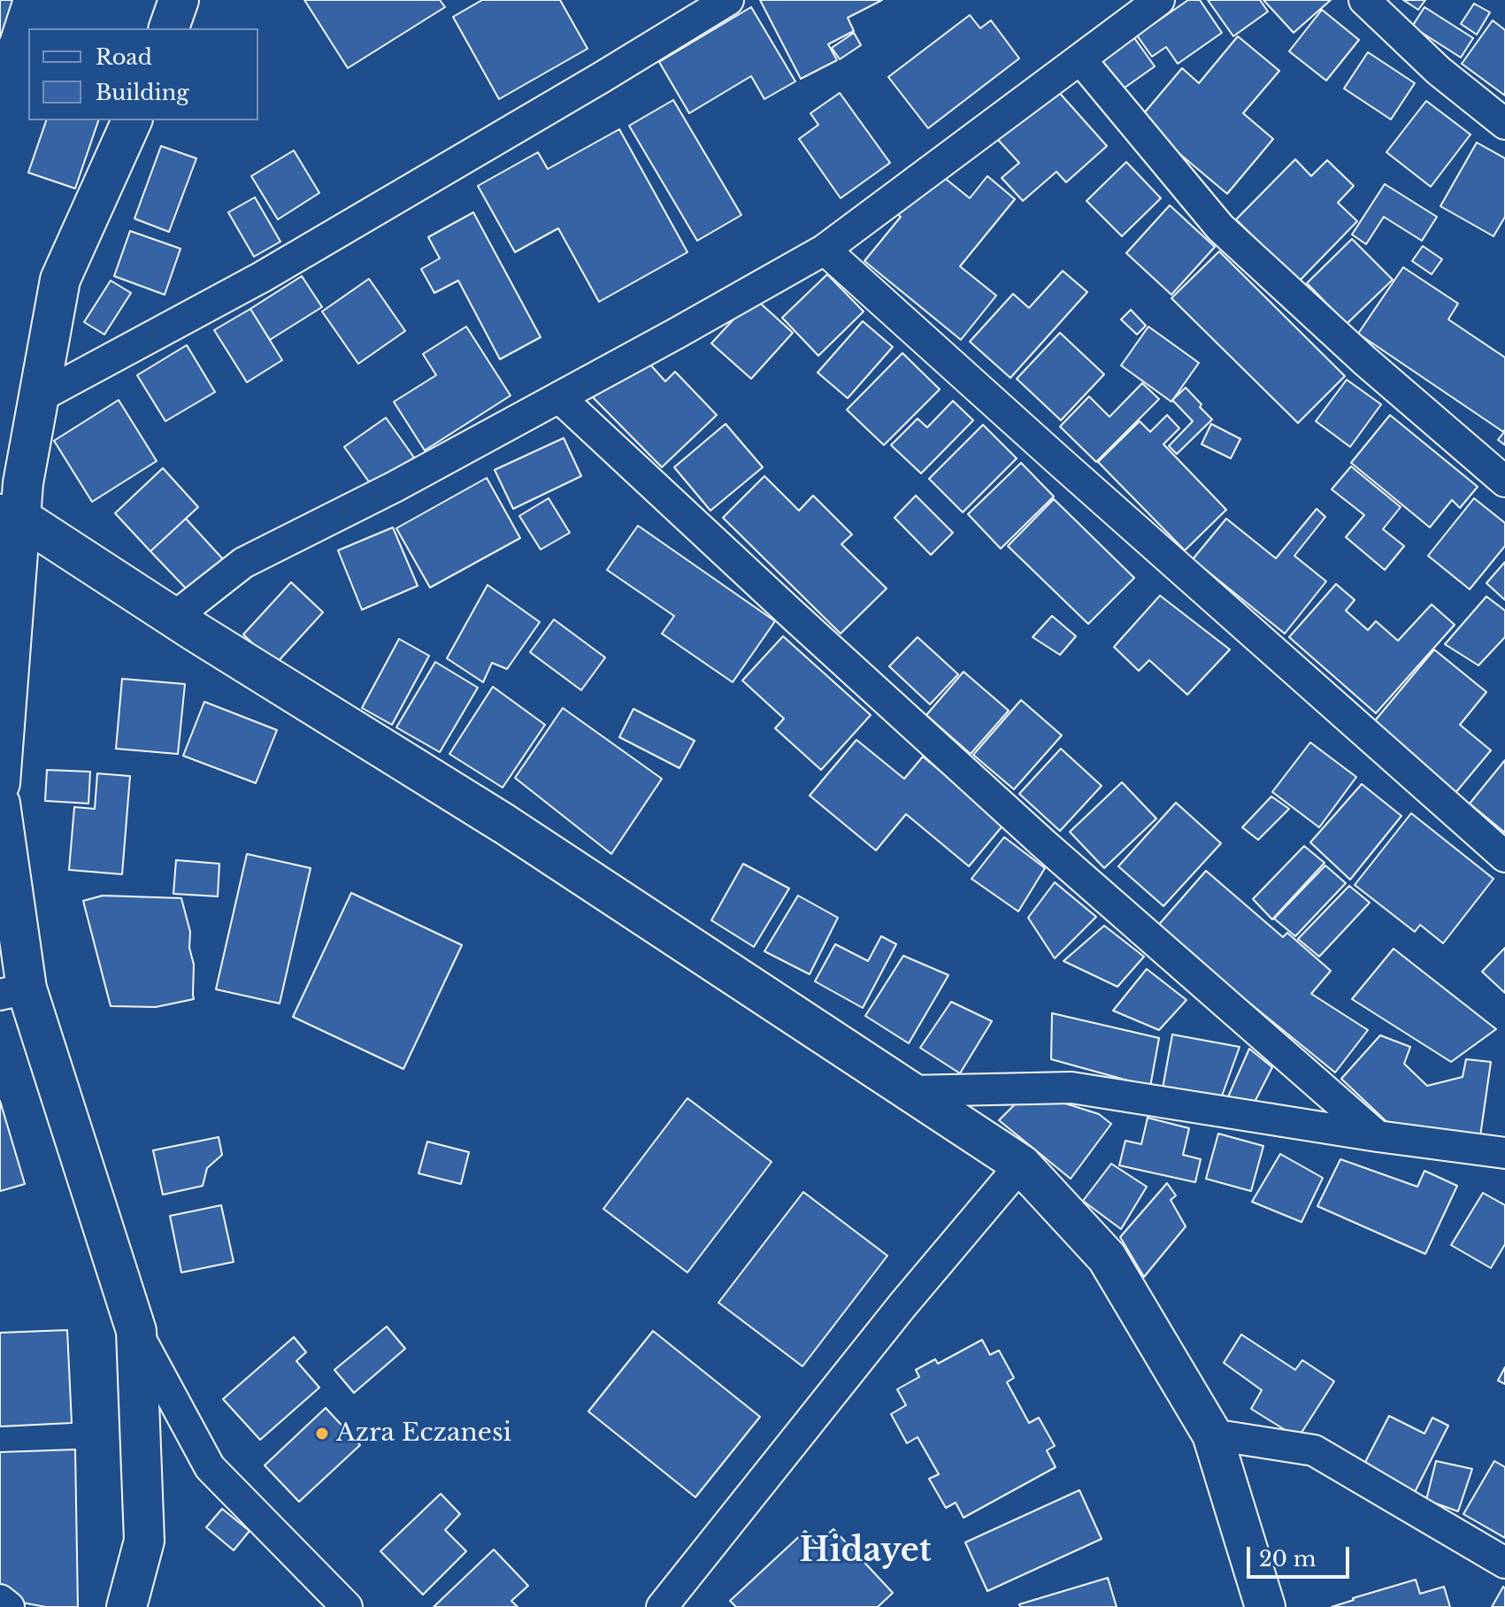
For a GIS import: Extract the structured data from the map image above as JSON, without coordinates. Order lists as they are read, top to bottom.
{
  "districts": ["Hidayet"],
  "places": ["Azra Eczanesi"],
  "legend": ["Road", "Building"],
  "scale_bar": "20 m"
}
